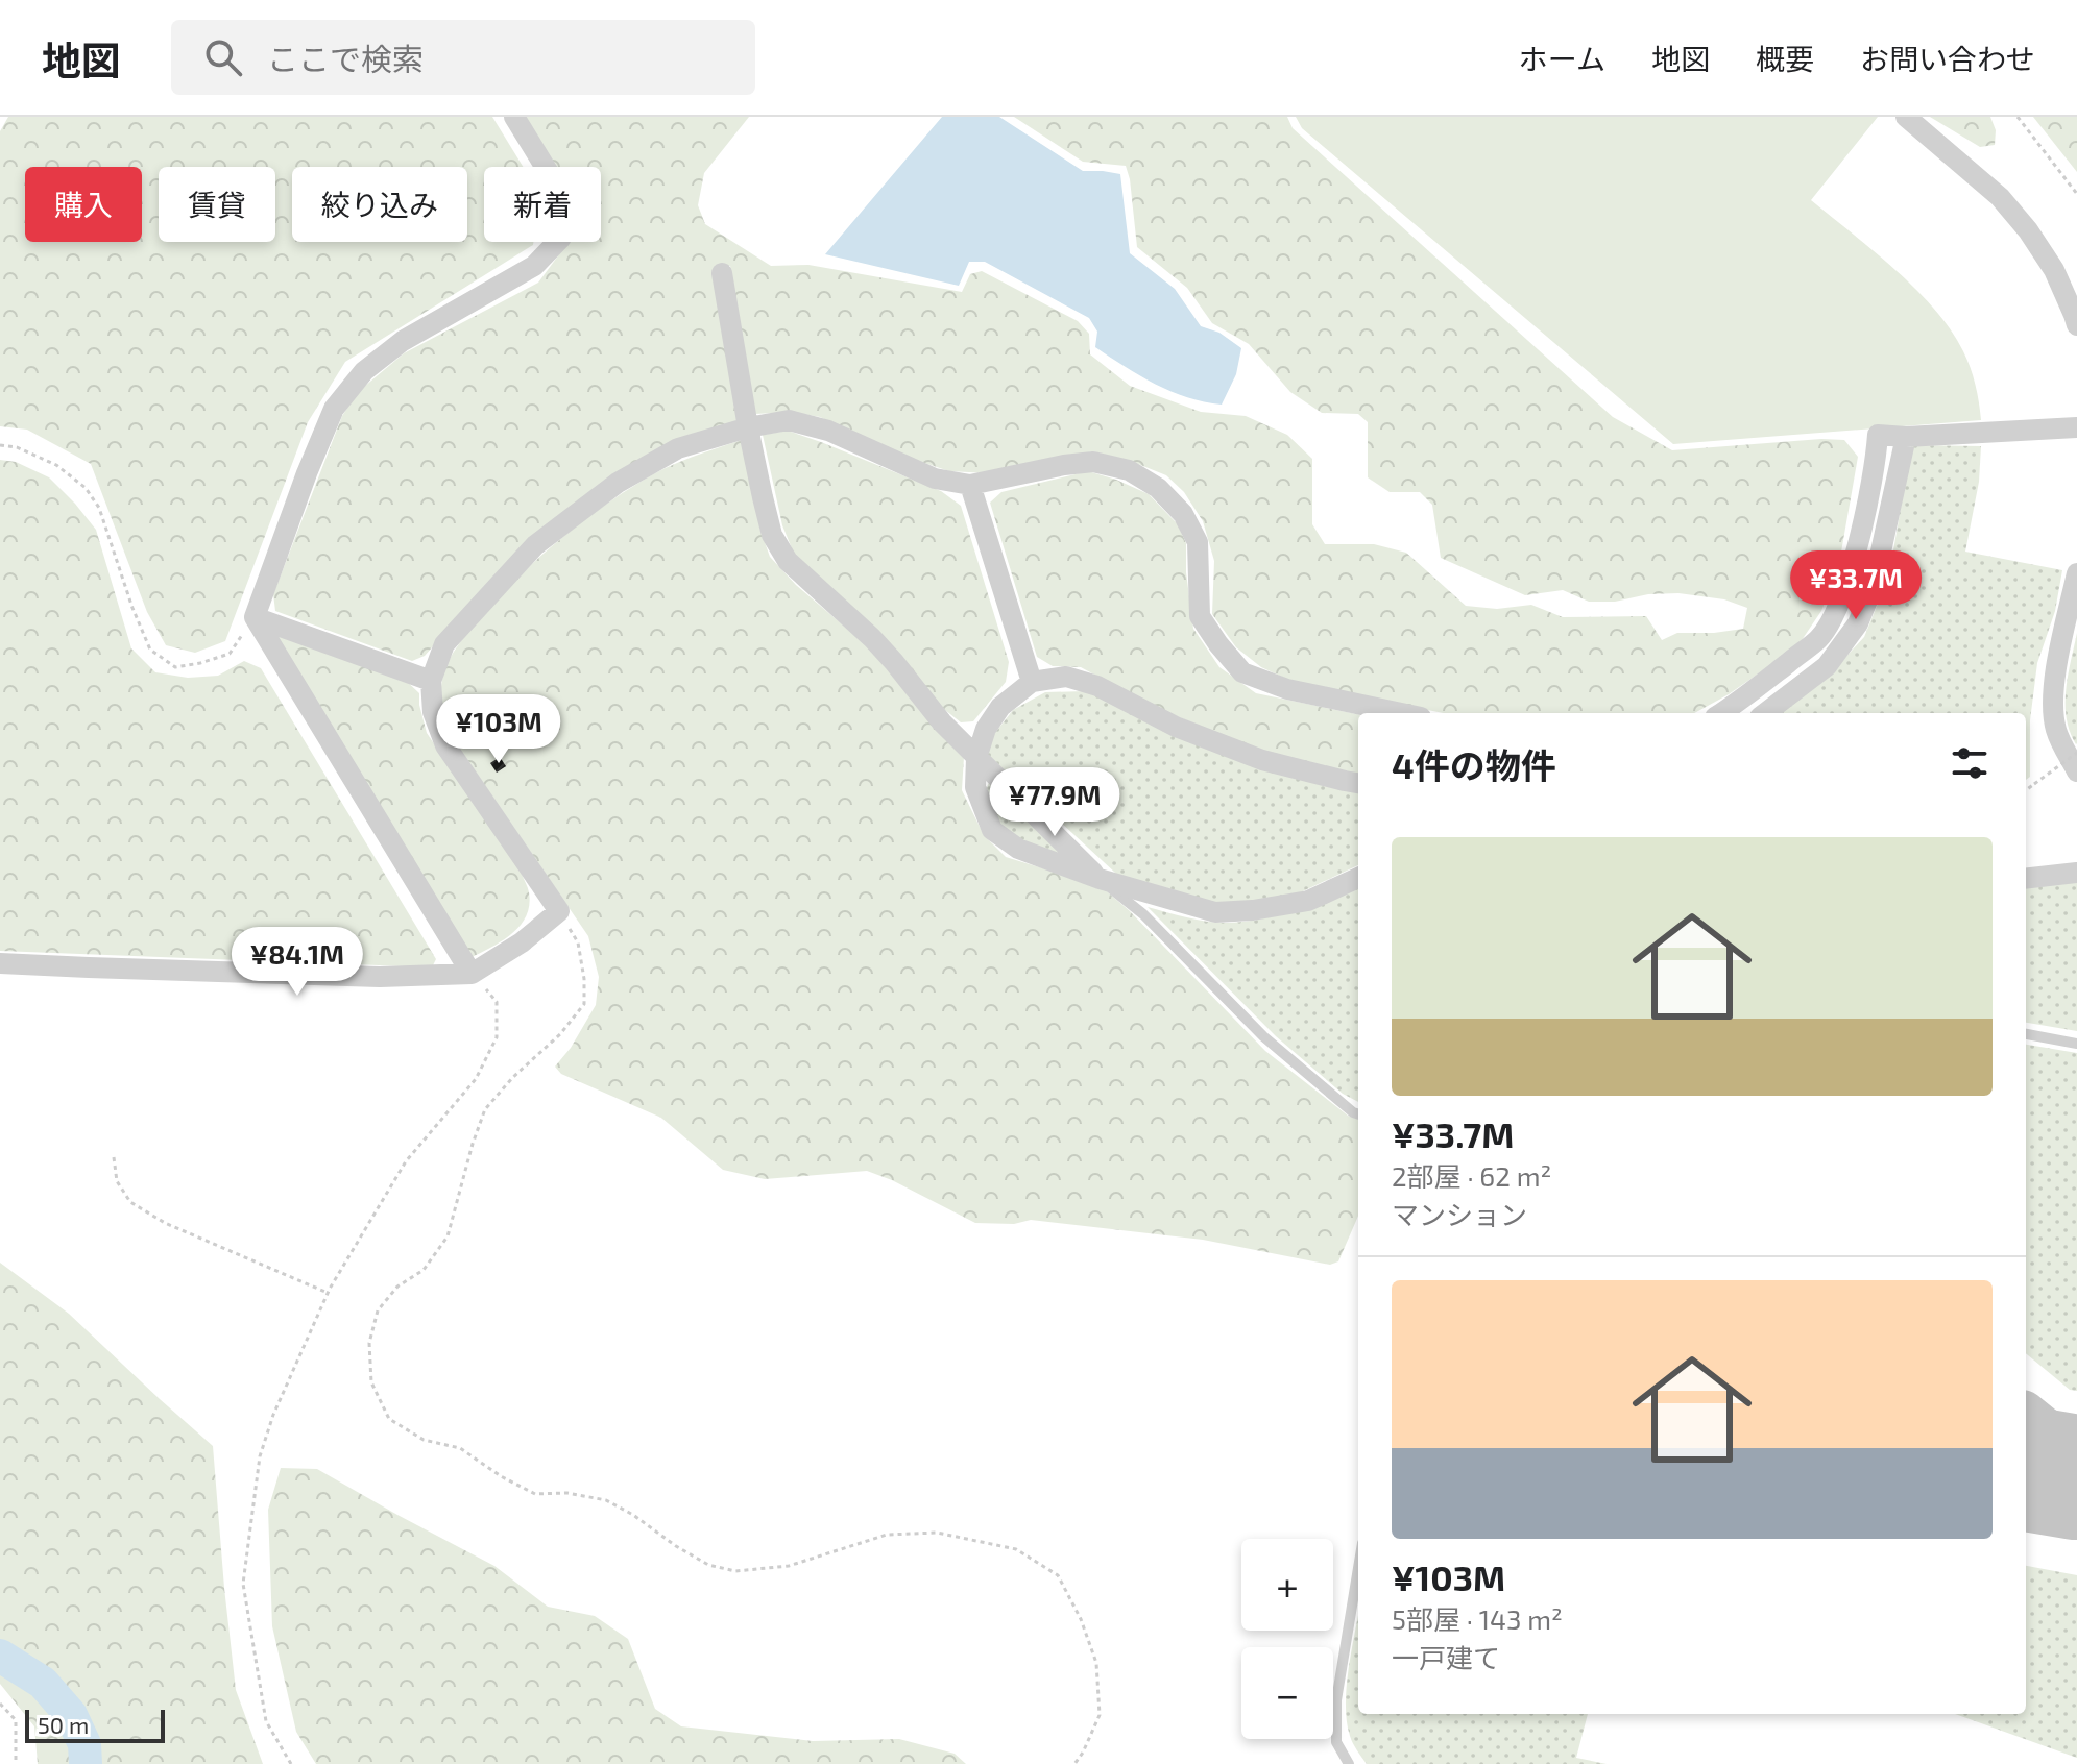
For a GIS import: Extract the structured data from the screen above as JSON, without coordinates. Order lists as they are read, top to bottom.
{
  "scale_bar": "50 m",
  "page": {
    "header": "地図",
    "search": "ここで検索",
    "nav": [
      "ホーム",
      "地図",
      "概要",
      "お問い合わせ"
    ],
    "chip": [
      "購入",
      "賃貸",
      "絞り込み",
      "新着"
    ],
    "price": [
      "¥33.7M",
      "¥103M",
      "¥77.9M",
      "¥84.1M"
    ],
    "heading": "4件の物件",
    "list": [
      {
        "name": "¥33.7M",
        "note": "2部屋 · 62 m² · マンション"
      },
      {
        "name": "¥103M",
        "note": "5部屋 · 143 m² · 一戸建て"
      }
    ],
    "map_buttons": ["+", "−"],
    "scale": "50 m"
  }
}
